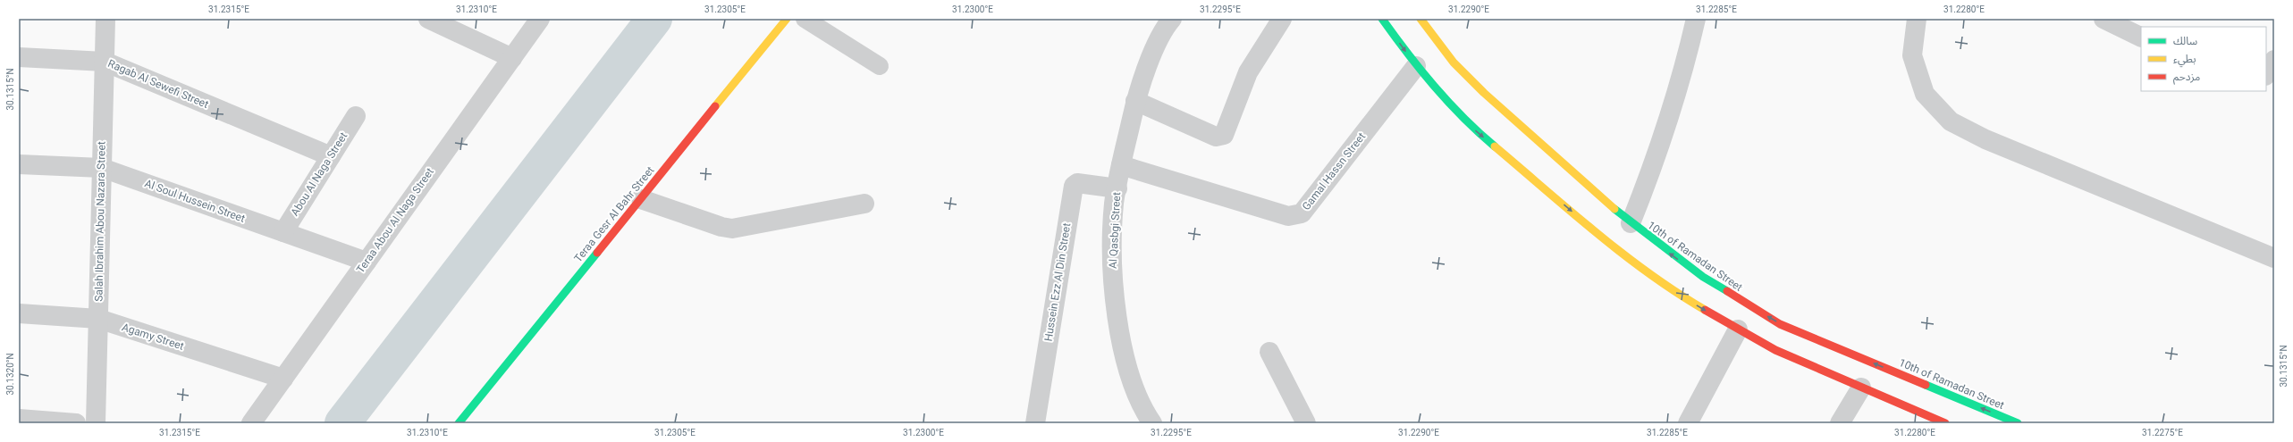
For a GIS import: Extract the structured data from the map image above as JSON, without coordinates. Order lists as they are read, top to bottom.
{
  "streets": {
    "main road": ["Teraa Gesr Al Bahr Street", "10th of Ramadan Street"],
    "street": [
      "Ragab Al Sewefi Street",
      "Gamal Hassn Street",
      "Abou Al Naga Street",
      "Al Soul Hussein Street",
      "Teraa Abou Al Naga Street",
      "Salah Ibrahim Abou Nazara Street",
      "Al Qasbgi Street",
      "Hussein Ezz Al Din Street",
      "Agamy Street"
    ]
  },
  "crossings": [
    ["Ragab Al Sewefi Street", "Abou Al Naga Street"],
    ["Ragab Al Sewefi Street", "Salah Ibrahim Abou Nazara Street"],
    ["Gamal Hassn Street", "Al Qasbgi Street"],
    ["Abou Al Naga Street", "Al Soul Hussein Street"],
    ["Al Soul Hussein Street", "Teraa Abou Al Naga Street"],
    ["Al Soul Hussein Street", "Salah Ibrahim Abou Nazara Street"],
    ["Teraa Abou Al Naga Street", "Agamy Street"],
    ["Salah Ibrahim Abou Nazara Street", "Agamy Street"],
    ["Al Qasbgi Street", "Hussein Ezz Al Din Street"]
  ],
  "legend": ["سالك", "بطيء", "مزدحم"],
  "coordinates": [
    "31.2315°E",
    "31.2310°E",
    "31.2305°E",
    "31.2300°E",
    "31.2295°E",
    "31.2290°E",
    "31.2285°E",
    "31.2280°E",
    "30.1315°N",
    "30.1320°N",
    "31.2275°E"
  ]
}
